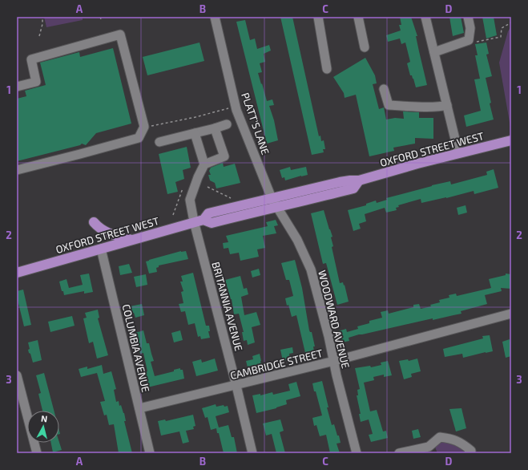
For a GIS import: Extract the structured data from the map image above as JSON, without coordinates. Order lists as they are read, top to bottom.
{
  "streets": {
    "main road": ["OXFORD STREET WEST"],
    "street": [
      "PLATT'S LANE",
      "BRITANNIA AVENUE",
      "WOODWARD AVENUE",
      "COLUMBIA AVENUE",
      "CAMBRIDGE STREET"
    ]
  },
  "crossings": [
    ["PLATT'S LANE", "OXFORD STREET WEST"],
    ["PLATT'S LANE", "WOODWARD AVENUE"],
    ["OXFORD STREET WEST", "BRITANNIA AVENUE"],
    ["OXFORD STREET WEST", "WOODWARD AVENUE"],
    ["OXFORD STREET WEST", "COLUMBIA AVENUE"],
    ["BRITANNIA AVENUE", "CAMBRIDGE STREET"],
    ["WOODWARD AVENUE", "CAMBRIDGE STREET"],
    ["COLUMBIA AVENUE", "CAMBRIDGE STREET"]
  ],
  "north": "top",
  "grid": {
    "columns": [
      "A",
      "B",
      "C",
      "D"
    ],
    "rows": ["1", "2", "3"]
  }
}
